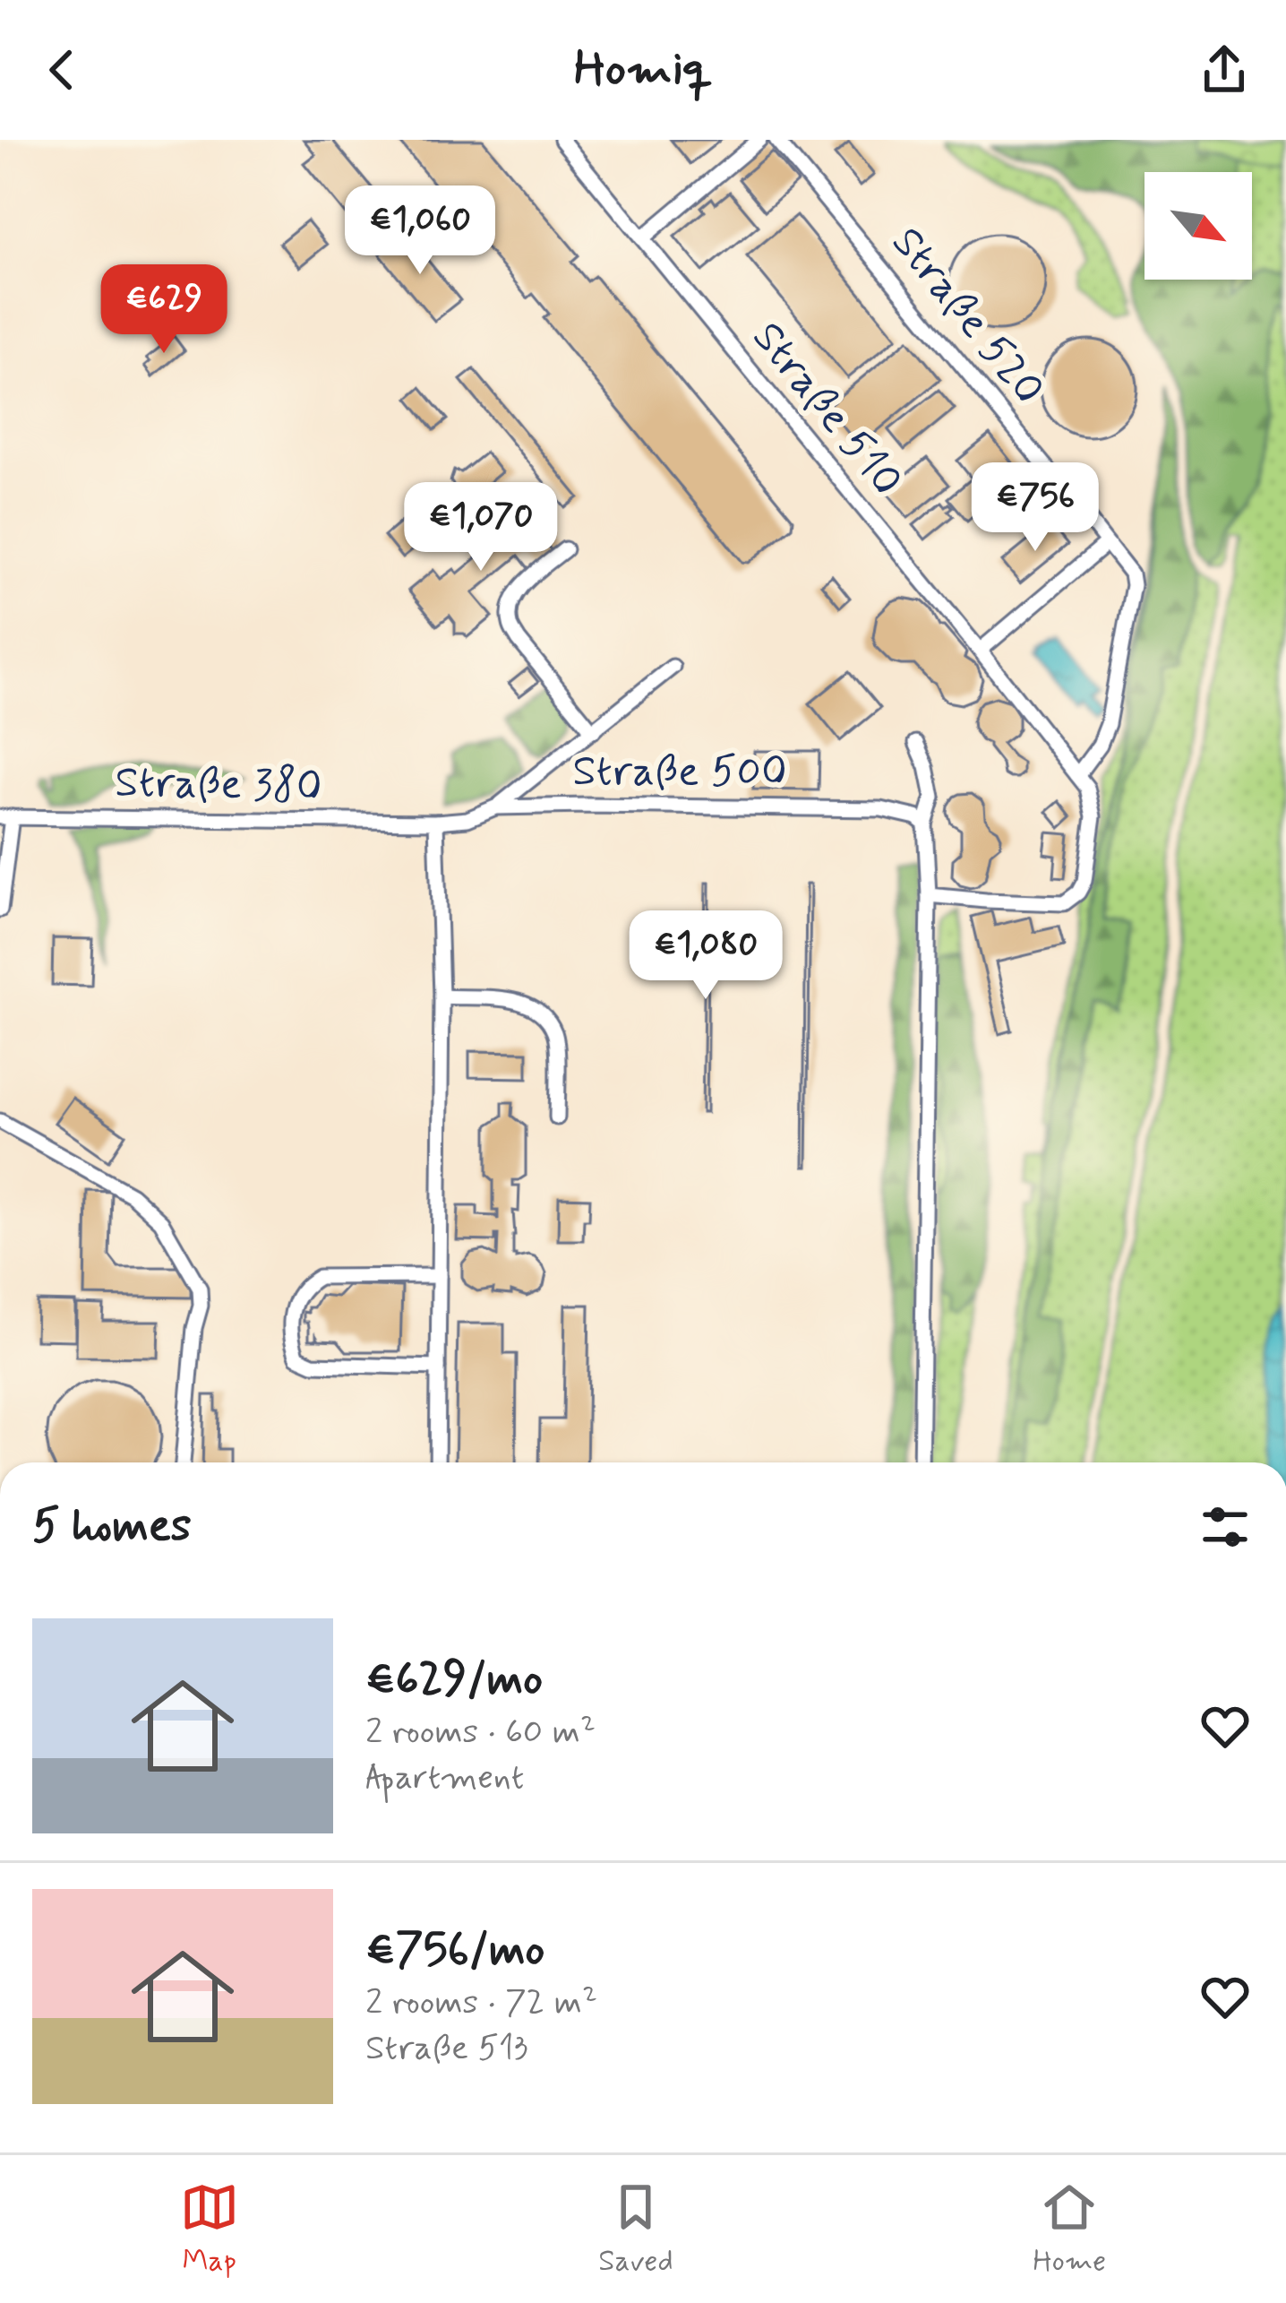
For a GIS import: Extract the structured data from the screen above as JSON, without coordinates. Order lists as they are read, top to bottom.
{
  "streets": {
    "street": [
      "Straße 520",
      "Straße 510",
      "Straße 500",
      "Straße 380"
    ]
  },
  "crossings": [
    ["Straße 520", "Straße 510"],
    ["Straße 500", "Straße 380"]
  ],
  "north": "bottom right",
  "page": {
    "header": "Homiq",
    "price": [
      "€1,060",
      "€629",
      "€756",
      "€1,070",
      "€1,080"
    ],
    "heading": "5 homes",
    "list": [
      {
        "name": "€629/mo",
        "note": "2 rooms · 60 m² · Apartment"
      },
      {
        "name": "€756/mo",
        "note": "2 rooms · 72 m² · Straße 513"
      }
    ],
    "tabs": ["Map", "Saved", "Home"]
  }
}
